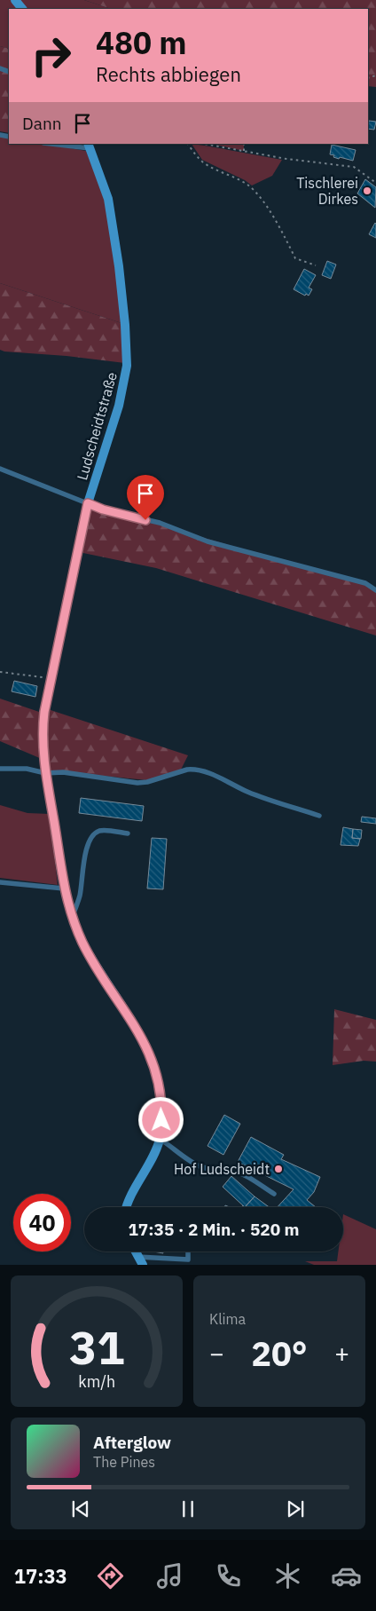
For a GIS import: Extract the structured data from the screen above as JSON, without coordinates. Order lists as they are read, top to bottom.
{
  "streets": {
    "street": ["Ludscheidtstraße"]
  },
  "places": ["Tischlerei Dirkes", "Hof Ludscheidt"],
  "page": {
    "turn": ["480 m", "Rechts abbiegen"],
    "then": "Dann",
    "limit": "40",
    "trip": "17:35 · 2 Min. · 520 m",
    "tile": "Klima",
    "heat": ["−", "20°", "+"],
    "song": ["Afterglow", "The Pines"],
    "tabs": "17:33",
    "gauge": ["31", "km/h"]
  }
}
